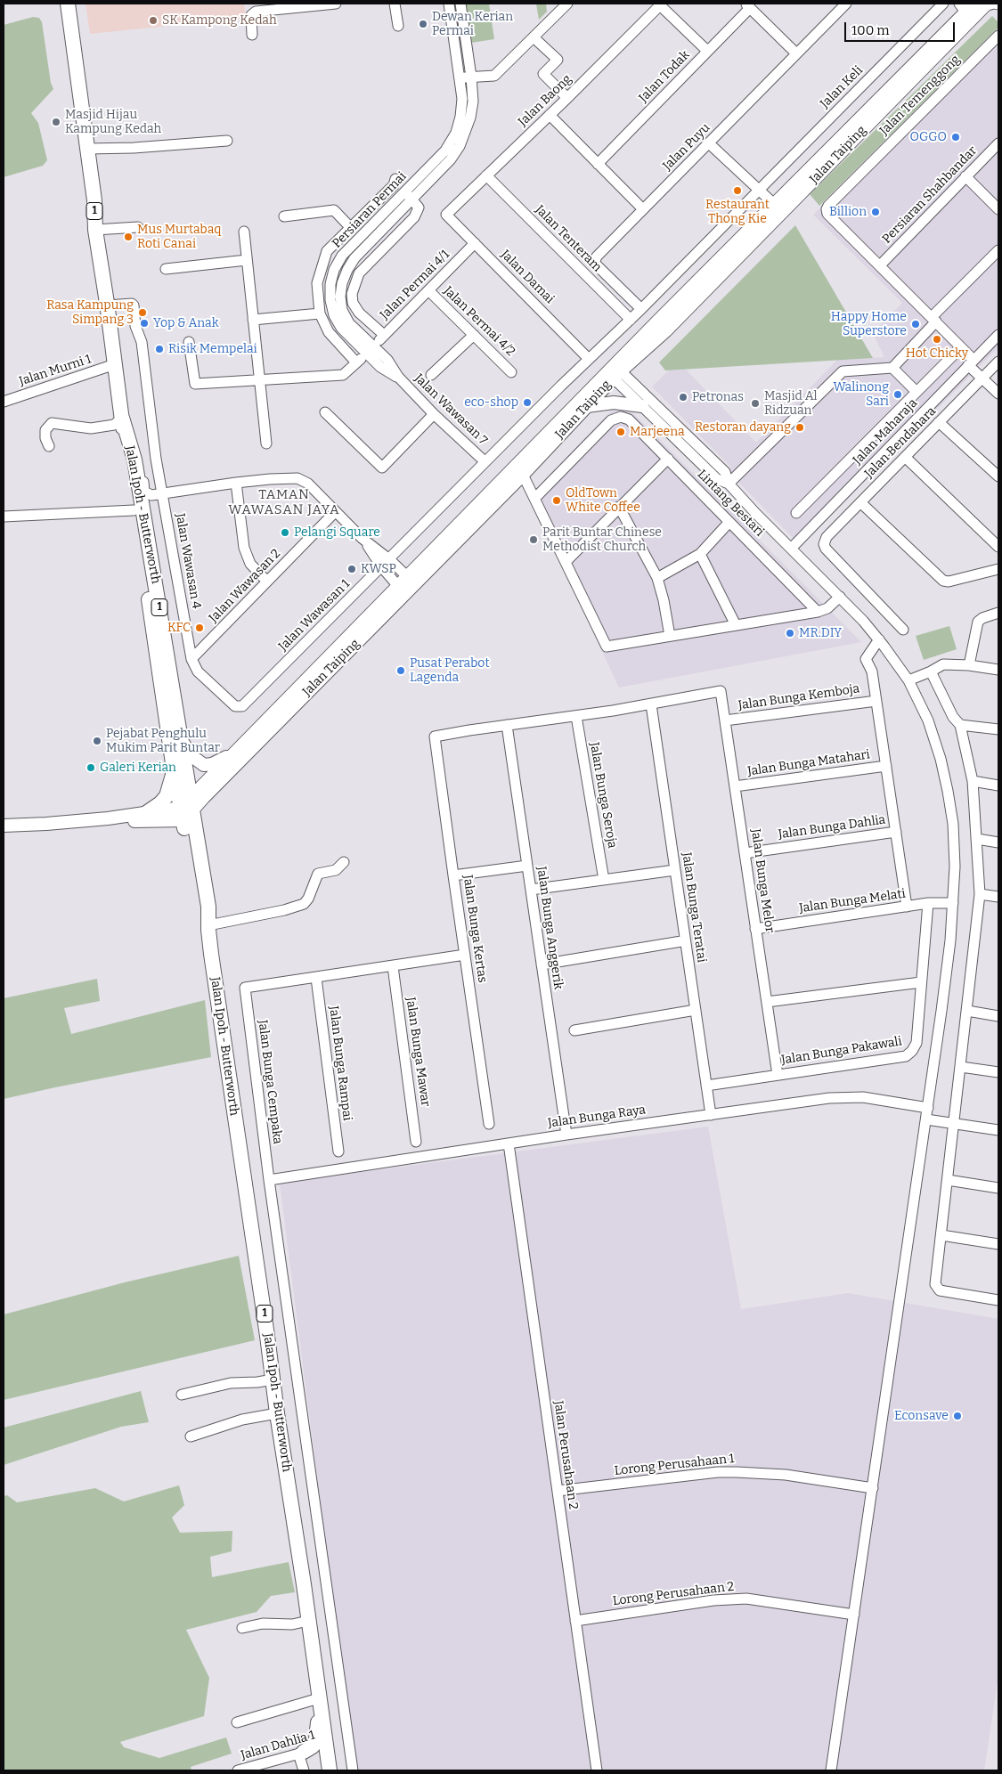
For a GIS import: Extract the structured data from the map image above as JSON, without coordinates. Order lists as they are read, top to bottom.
{
  "streets": {
    "highway": ["1", "Jalan Ipoh - Butterworth"],
    "main road": ["Jalan Taiping"],
    "street": [
      "Jalan Todak",
      "Jalan Keli",
      "Jalan Temenggong",
      "Jalan Baong",
      "Jalan Puyu",
      "Persiaran Shahbandar",
      "Persiaran Permai",
      "Jalan Tenteram",
      "Jalan Damai",
      "Jalan Permai 4/1",
      "Jalan Permai 4/2",
      "Jalan Murni 1",
      "Jalan Wawasan 7",
      "Jalan Maharaja",
      "Jalan Bendahara",
      "Lintang Bestari",
      "Jalan Wawasan 4",
      "Jalan Wawasan 2",
      "Jalan Wawasan 1",
      "Jalan Bunga Kemboja",
      "Jalan Bunga Matahari",
      "Jalan Bunga Seroja",
      "Jalan Bunga Dahlia",
      "Jalan Bunga Melor",
      "Jalan Bunga Melati",
      "Jalan Bunga Teratai",
      "Jalan Bunga Anggerik",
      "Jalan Bunga Kertas",
      "Jalan Bunga Pakawali",
      "Jalan Bunga Mawar",
      "Jalan Bunga Rampai",
      "Jalan Bunga Cempaka",
      "Jalan Bunga Raya",
      "Jalan Perusahaan 2",
      "Lorong Perusahaan 1",
      "Lorong Perusahaan 2",
      "Jalan Dahlia 1"
    ]
  },
  "crossings": [
    ["Jalan Keli", "Jalan Puyu"],
    ["Jalan Keli", "Jalan Tenteram"],
    ["Jalan Keli", "Jalan Wawasan 1"],
    ["Jalan Temenggong", "Persiaran Shahbandar"],
    ["Jalan Baong", "Jalan Tenteram"],
    ["Jalan Baong", "Jalan Damai"],
    ["Jalan Taiping", "Jalan Ipoh - Butterworth"],
    ["Persiaran Permai", "Jalan Permai 4/1"],
    ["Persiaran Permai", "Jalan Wawasan 7"],
    ["Jalan Tenteram", "Jalan Wawasan 1"],
    ["Jalan Damai", "Jalan Permai 4/1"],
    ["Jalan Damai", "Jalan Wawasan 1"],
    ["Jalan Permai 4/1", "Jalan Permai 4/2"],
    ["Jalan Murni 1", "Jalan Ipoh - Butterworth"],
    ["Jalan Wawasan 7", "Jalan Wawasan 1"],
    ["Jalan Ipoh - Butterworth", "Jalan Dahlia 1"],
    ["Jalan Wawasan 4", "Jalan Wawasan 2"],
    ["Jalan Wawasan 4", "Jalan Wawasan 1"],
    ["Jalan Wawasan 2", "Jalan Wawasan 1"],
    ["Jalan Bunga Kemboja", "Jalan Bunga Melor"],
    ["Jalan Bunga Matahari", "Jalan Bunga Melor"],
    ["Jalan Bunga Dahlia", "Jalan Bunga Melor"],
    ["Jalan Bunga Melor", "Jalan Bunga Melati"],
    ["Jalan Bunga Melor", "Jalan Bunga Teratai"],
    ["Jalan Bunga Melor", "Jalan Bunga Pakawali"],
    ["Jalan Bunga Melati", "Jalan Bunga Pakawali"],
    ["Jalan Bunga Teratai", "Jalan Bunga Pakawali"],
    ["Jalan Bunga Teratai", "Jalan Bunga Raya"],
    ["Jalan Bunga Anggerik", "Jalan Bunga Kertas"],
    ["Jalan Bunga Anggerik", "Jalan Bunga Raya"],
    ["Jalan Bunga Rampai", "Jalan Bunga Cempaka"],
    ["Jalan Bunga Cempaka", "Jalan Bunga Raya"],
    ["Jalan Bunga Raya", "Jalan Perusahaan 2"],
    ["Jalan Perusahaan 2", "Lorong Perusahaan 1"],
    ["Jalan Perusahaan 2", "Lorong Perusahaan 2"]
  ],
  "districts": ["TAMAN WAWASAN JAYA"],
  "places": [
    "SK Kampong Kedah",
    "Dewan Kerian Permai",
    "Masjid Hijau Kampung Kedah",
    "OGGO",
    "Restaurant Thong Kie",
    "Billion",
    "Mus Murtabaq Roti Canai",
    "Rasa Kampung Simpang 3",
    "Yop & Anak",
    "Happy Home Superstore",
    "Hot Chicky",
    "Risik Mempelai",
    "Walinong Sari",
    "Petronas",
    "eco-shop",
    "Masjid Al Ridzuan",
    "Restoran dayang",
    "Marjeena",
    "OldTown White Coffee",
    "Pelangi Square",
    "Parit Buntar Chinese Methodist Church",
    "KWSP",
    "KFC",
    "MR.DIY",
    "Pusat Perabot Lagenda",
    "Pejabat Penghulu Mukim Parit Buntar",
    "Galeri Kerian",
    "Econsave"
  ],
  "scale_bar": "100 m"
}
